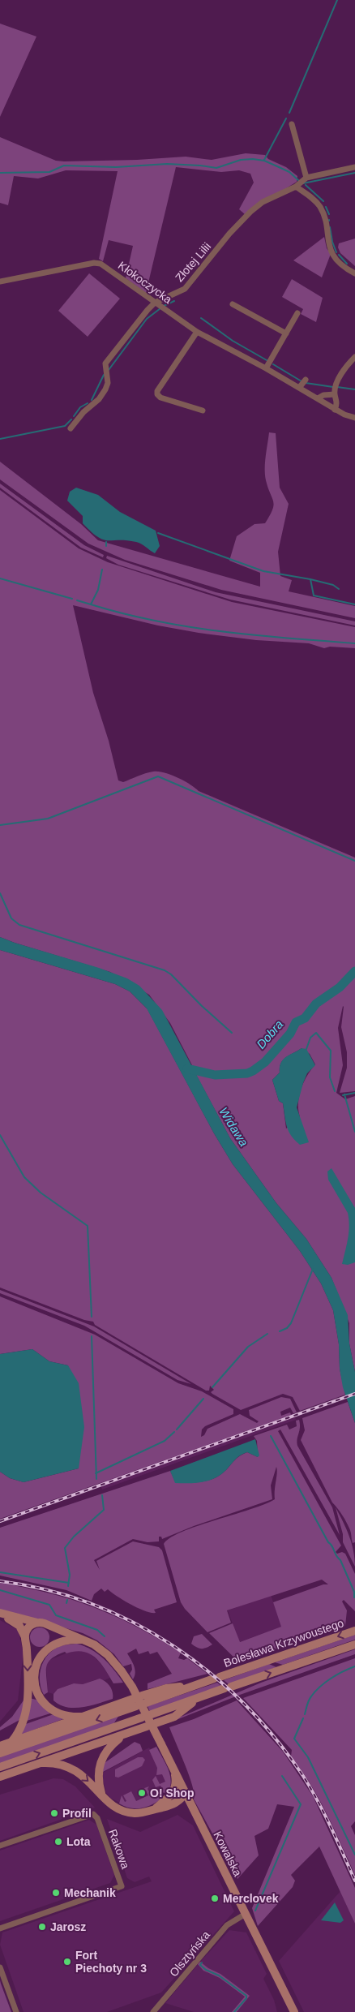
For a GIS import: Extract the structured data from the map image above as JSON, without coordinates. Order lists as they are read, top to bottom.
{
  "streets": {
    "main road": ["Bolesława Krzywoustego", "Kowalska"],
    "street": [
      "Złotej Lilii",
      "Kłokoczycka",
      "Rakowa",
      "Olsztyńska"
    ]
  },
  "crossings": [
    ["Złotej Lilii", "Kłokoczycka"],
    ["Kowalska", "Olsztyńska"]
  ],
  "water": ["Dobra", "Widawa"],
  "places": [
    "O! Shop",
    "Profil",
    "Lota",
    "Mechanik",
    "Merclovek",
    "Jarosz",
    "Fort Piechoty nr 3"
  ]
}
